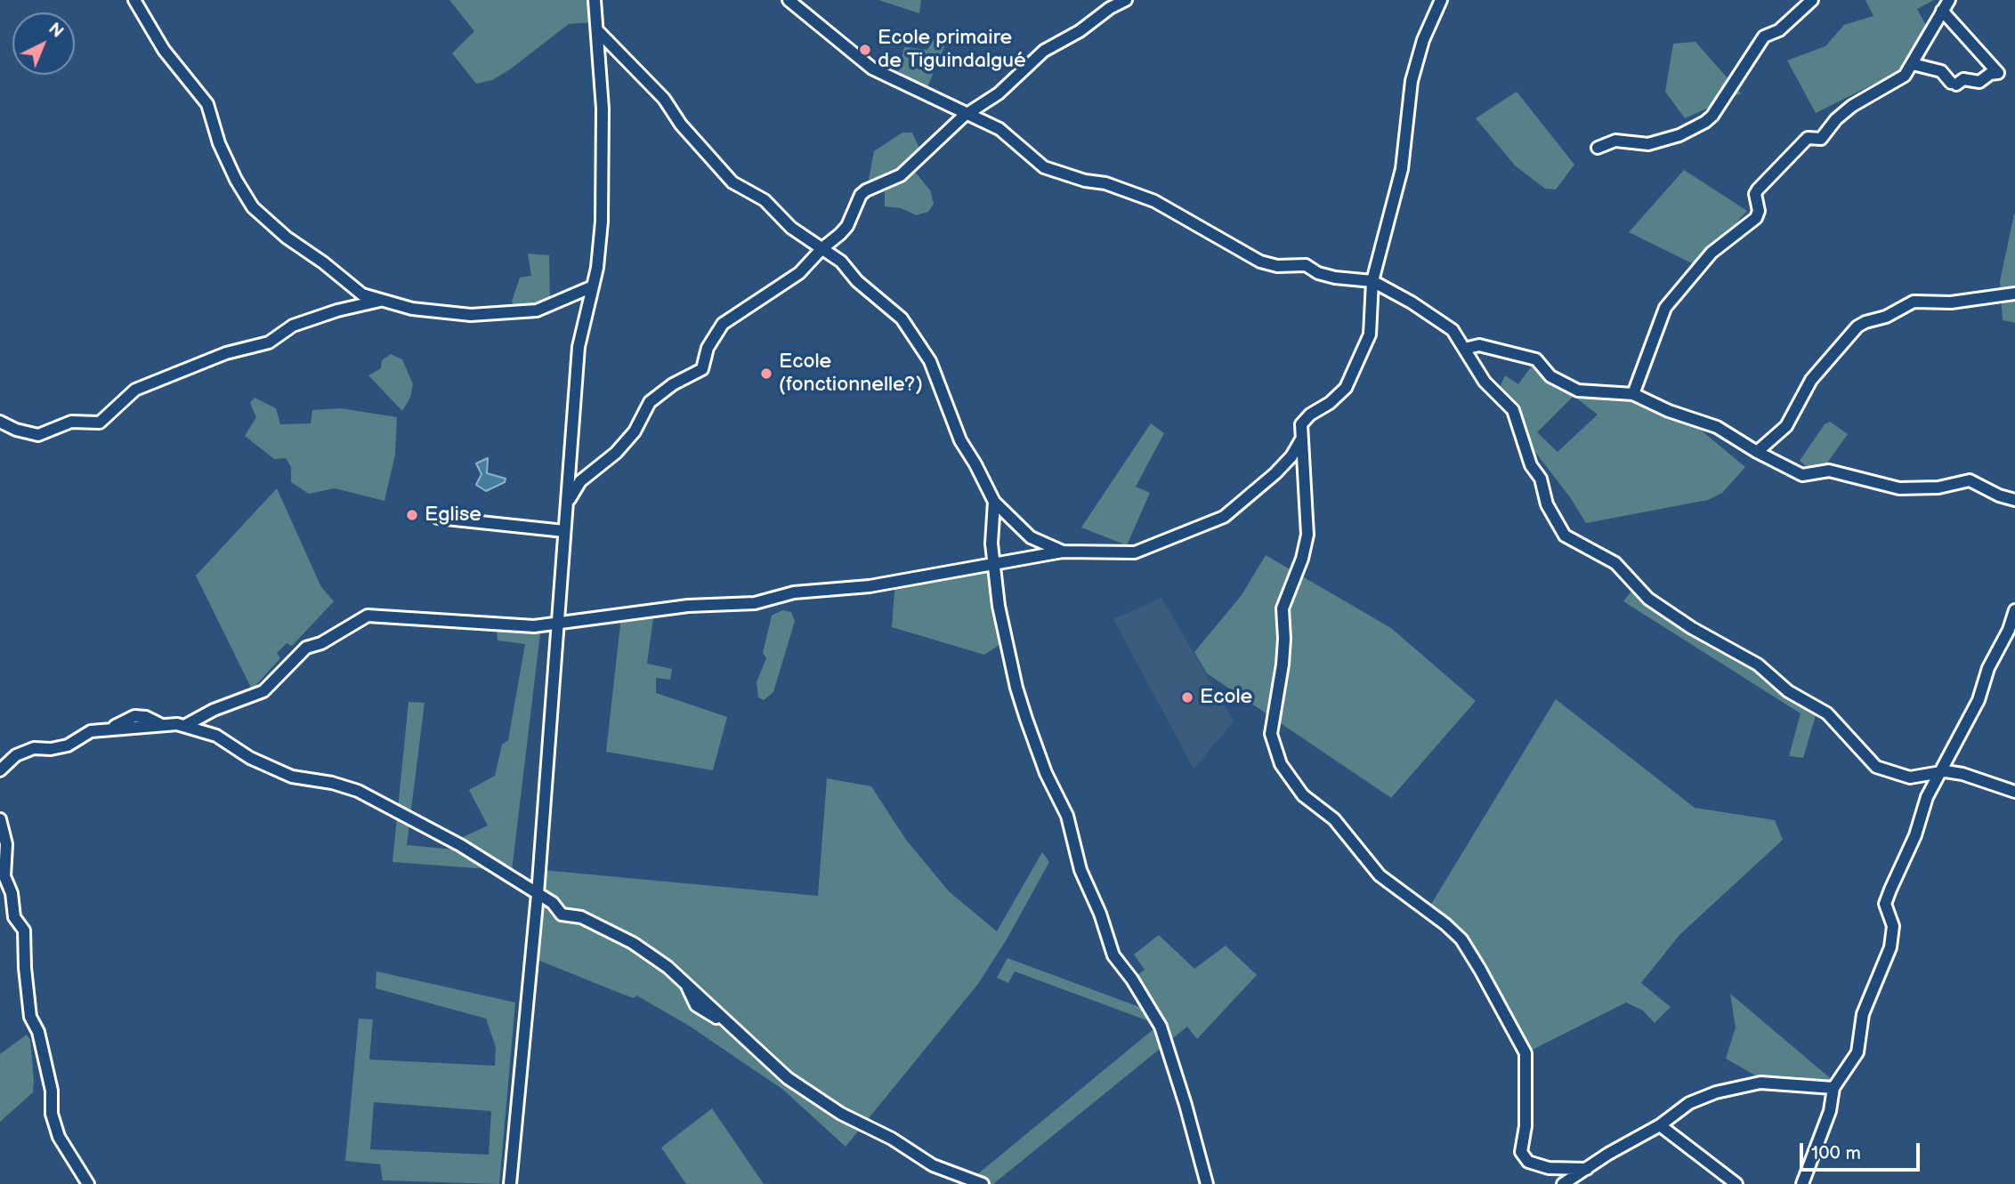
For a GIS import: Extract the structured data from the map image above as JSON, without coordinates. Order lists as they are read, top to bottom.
{
  "places": [
    "Ecole primaire de Tiguindalgué",
    "Ecole (fonctionnelle?)",
    "Eglise",
    "Ecole"
  ],
  "scale_bar": "100 m",
  "north": "top right"
}
